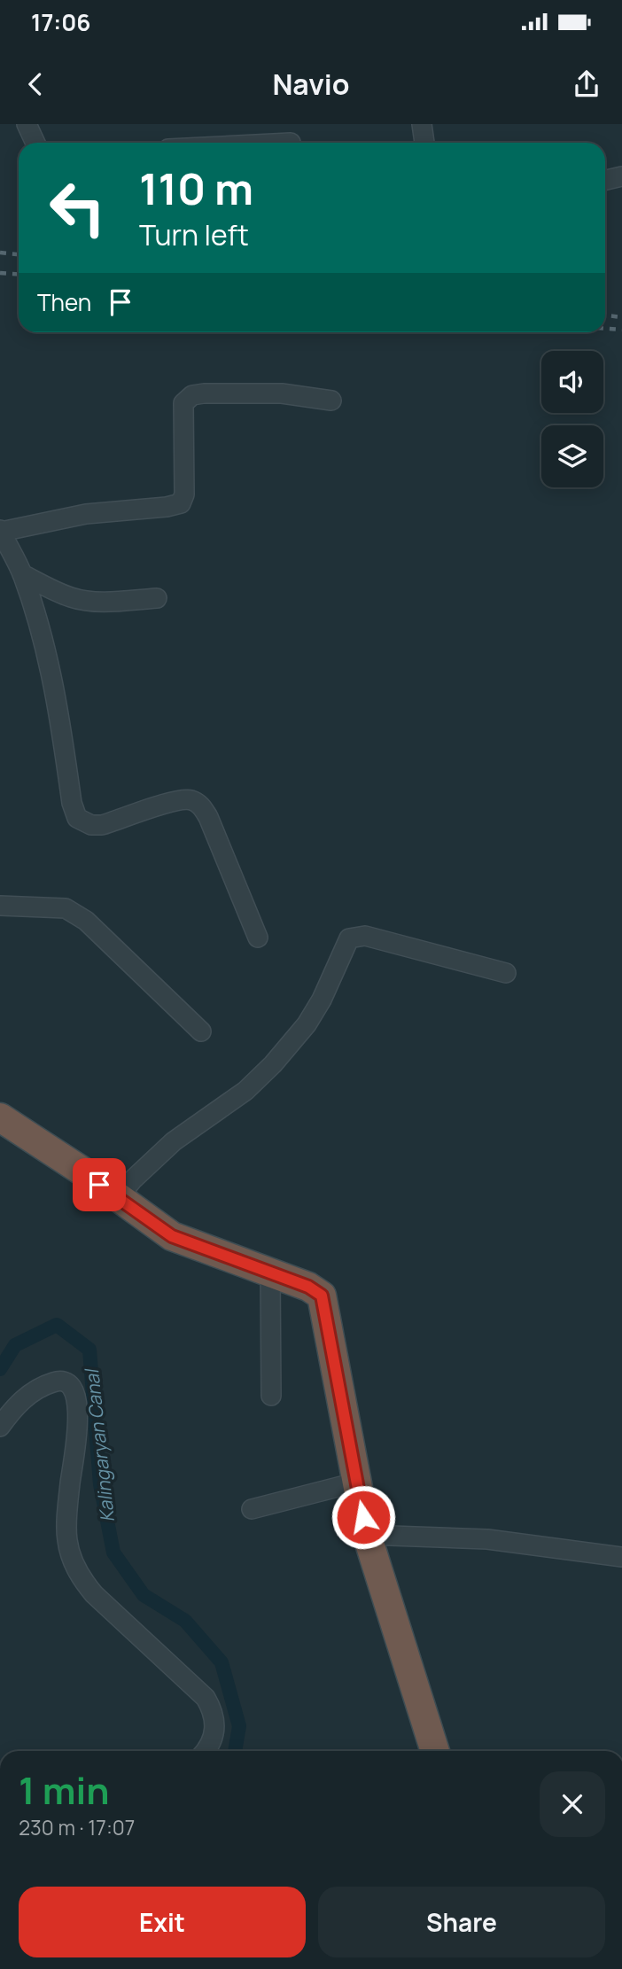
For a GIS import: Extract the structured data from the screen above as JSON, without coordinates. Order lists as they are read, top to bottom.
{
  "water": ["Kalingaryan Canal"],
  "page": {
    "status": "17:06",
    "header": "Navio",
    "turn": ["110 m", "Turn left"],
    "then": "Then",
    "heading": ["1 min", "230 m · 17:07"],
    "buttons": ["Exit", "Share"]
  }
}
